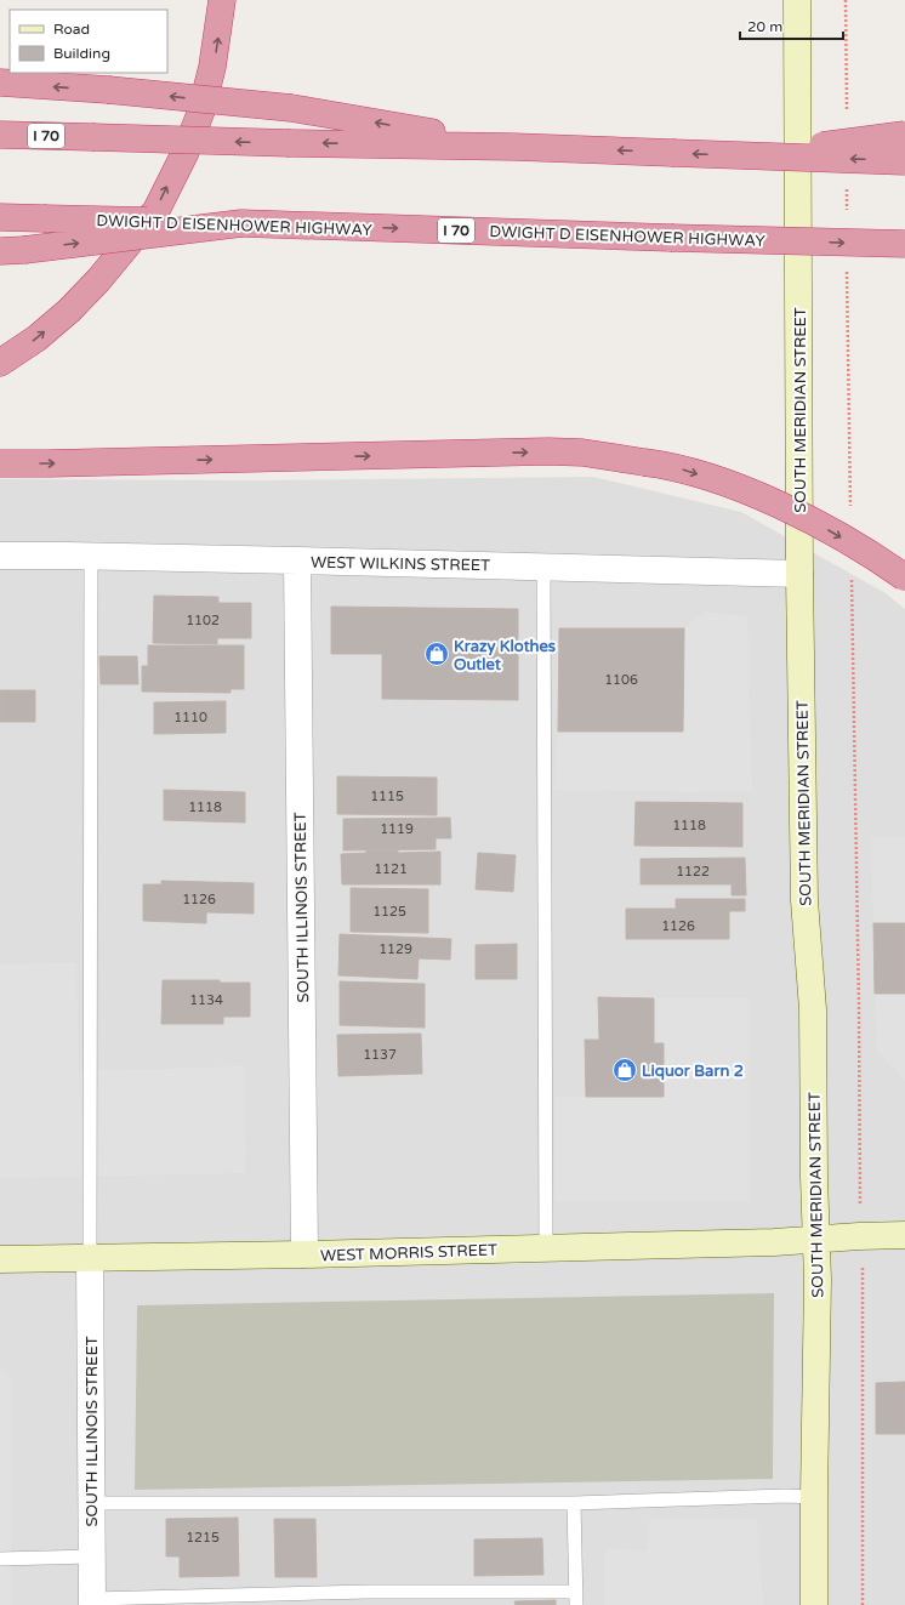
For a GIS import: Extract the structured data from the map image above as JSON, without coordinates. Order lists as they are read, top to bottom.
{
  "streets": {
    "highway": ["I 70", "DWIGHT D EISENHOWER HIGHWAY"],
    "main road": ["SOUTH MERIDIAN STREET", "WEST MORRIS STREET"],
    "street": ["WEST WILKINS STREET", "SOUTH ILLINOIS STREET"]
  },
  "crossings": [
    ["SOUTH MERIDIAN STREET", "WEST WILKINS STREET"],
    ["SOUTH MERIDIAN STREET", "WEST MORRIS STREET"],
    ["WEST WILKINS STREET", "SOUTH ILLINOIS STREET"],
    ["SOUTH ILLINOIS STREET", "WEST MORRIS STREET"]
  ],
  "places": {
    "shop": ["Krazy Klothes Outlet", "Liquor Barn 2"]
  },
  "house_numbers": [
    "1102",
    "1106",
    "1110",
    "1115",
    "1118",
    "1118",
    "1119",
    "1121",
    "1122",
    "1126",
    "1125",
    "1126",
    "1129",
    "1134",
    "1137",
    "1215"
  ],
  "legend": ["Road", "Building"],
  "scale_bar": "20 m"
}
